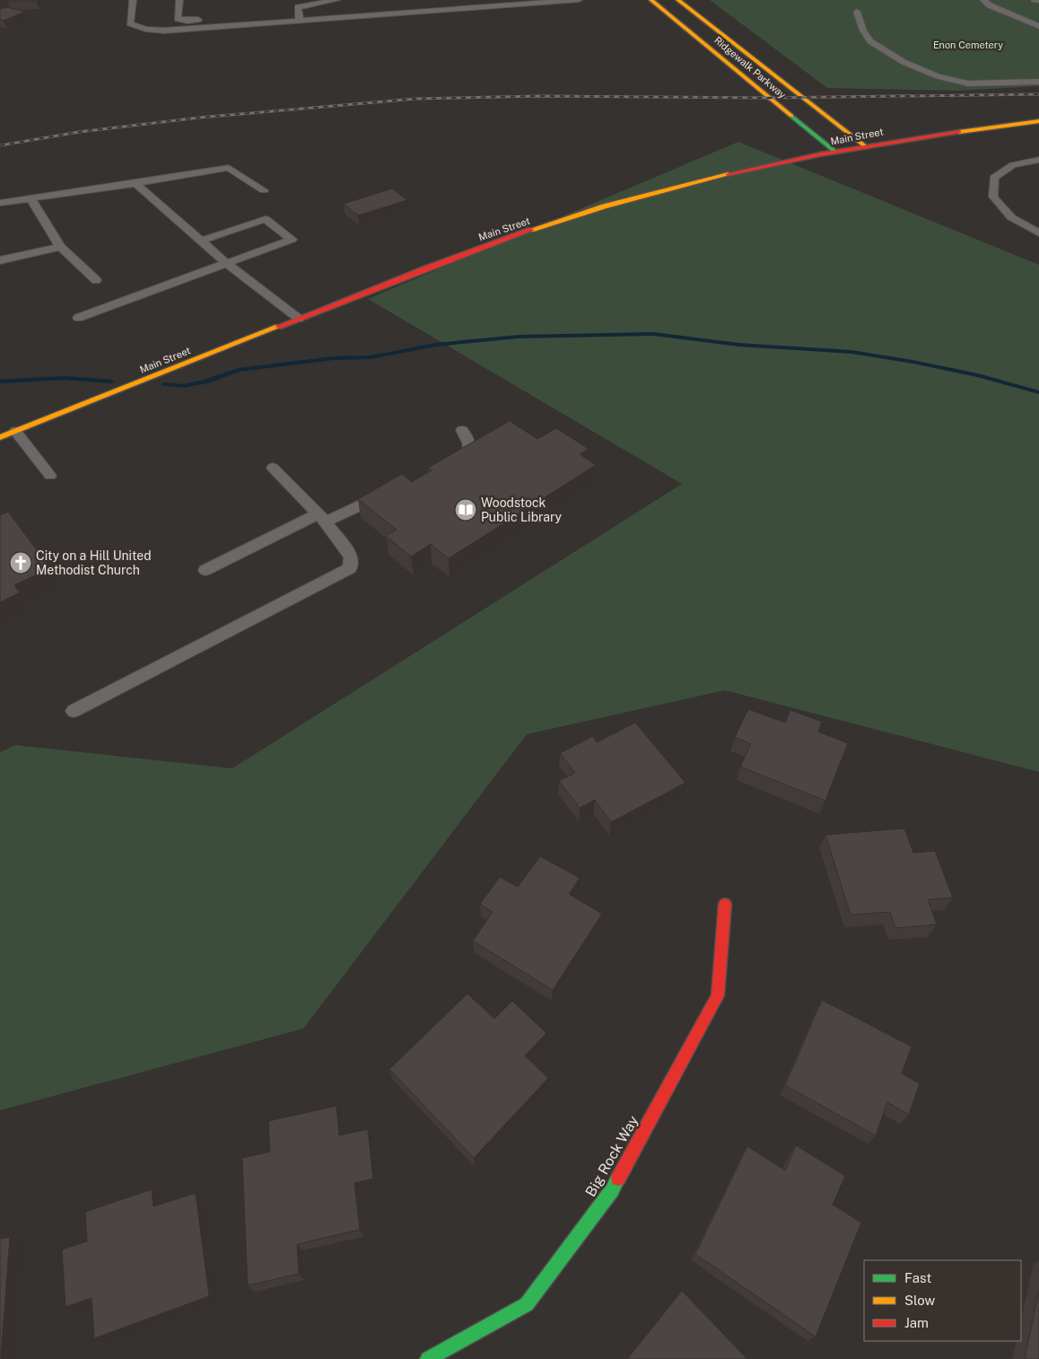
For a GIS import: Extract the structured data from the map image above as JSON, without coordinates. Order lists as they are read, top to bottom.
{
  "streets": {
    "main road": ["Ridgewalk Parkway", "Main Street", "Big Rock Way"]
  },
  "crossings": [
    ["Ridgewalk Parkway", "Main Street"]
  ],
  "parks": ["Enon Cemetery"],
  "places": {
    "library": ["Woodstock Public Library"],
    "church": ["City on a Hill United Methodist Church"]
  },
  "legend": ["Fast", "Slow", "Jam"]
}
